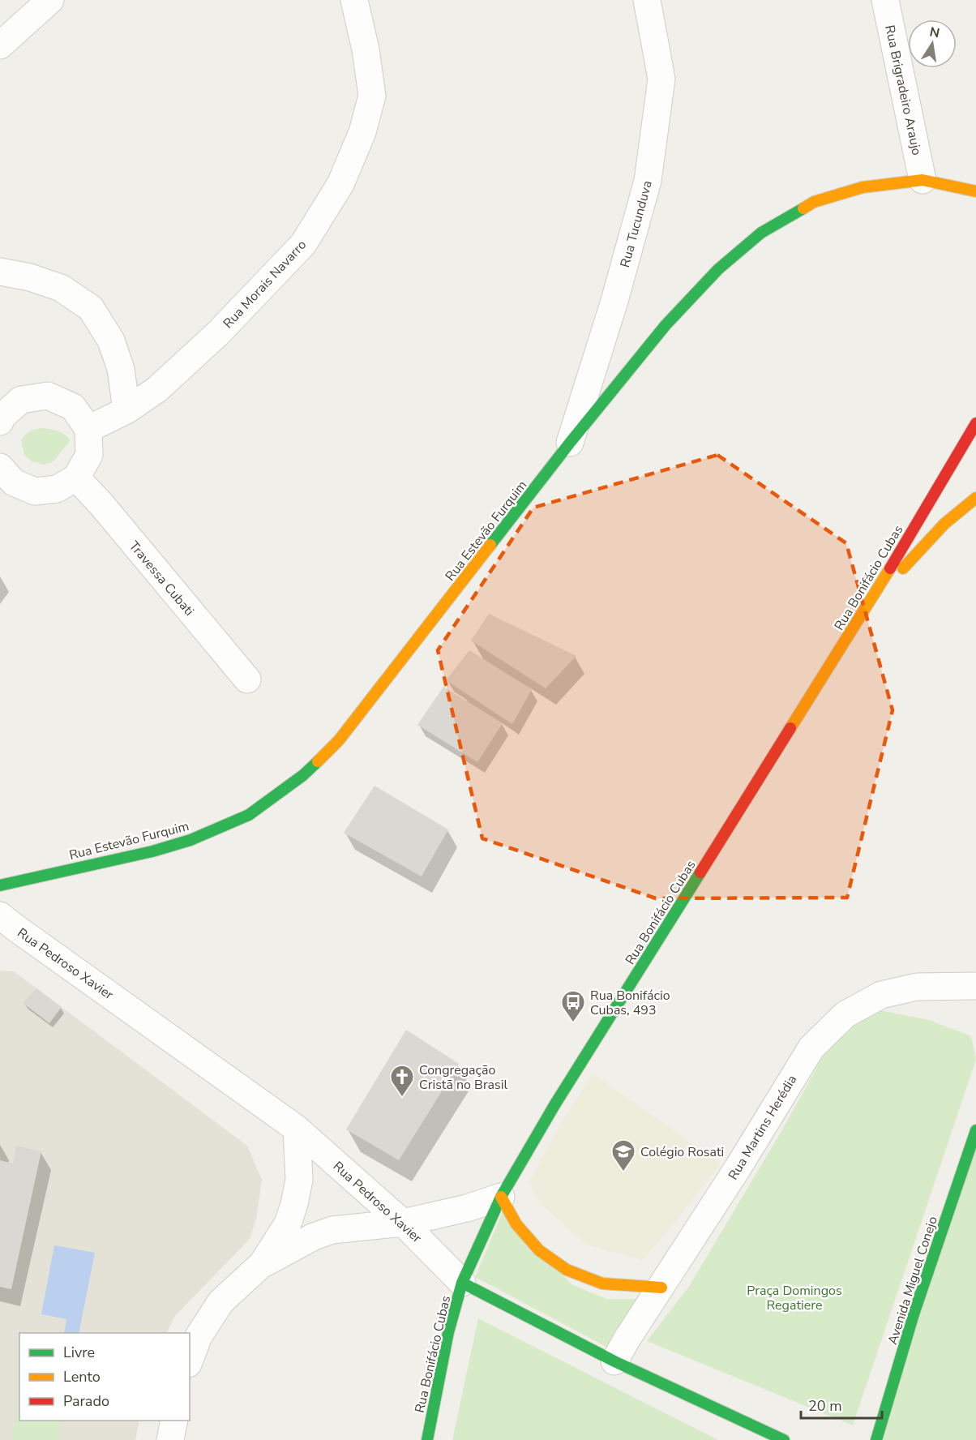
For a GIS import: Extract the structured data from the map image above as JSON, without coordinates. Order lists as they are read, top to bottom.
{
  "streets": {
    "street": [
      "Rua Brigradeiro Araujo",
      "Rua Tucunduva",
      "Rua Morais Navarro",
      "Rua Estevão Furquim",
      "Rua Bonifácio Cubas",
      "Travessa Cubati",
      "Rua Pedroso Xavier",
      "Rua Martins Herédia",
      "Avenida Miguel Conejo"
    ]
  },
  "crossings": [
    ["Rua Brigradeiro Araujo", "Rua Estevão Furquim"],
    ["Rua Tucunduva", "Rua Estevão Furquim"],
    ["Rua Bonifácio Cubas", "Rua Pedroso Xavier"],
    ["Rua Pedroso Xavier", "Rua Martins Herédia"]
  ],
  "parks": ["Praça Domingos Regatiere"],
  "places": {
    "bus stop": ["Rua Bonifácio Cubas, 493"],
    "church": ["Congregação Cristã no Brasil"],
    "school or university": ["Colégio Rosati"]
  },
  "legend": ["Livre", "Lento", "Parado"],
  "scale_bar": "20 m",
  "north": "top"
}
